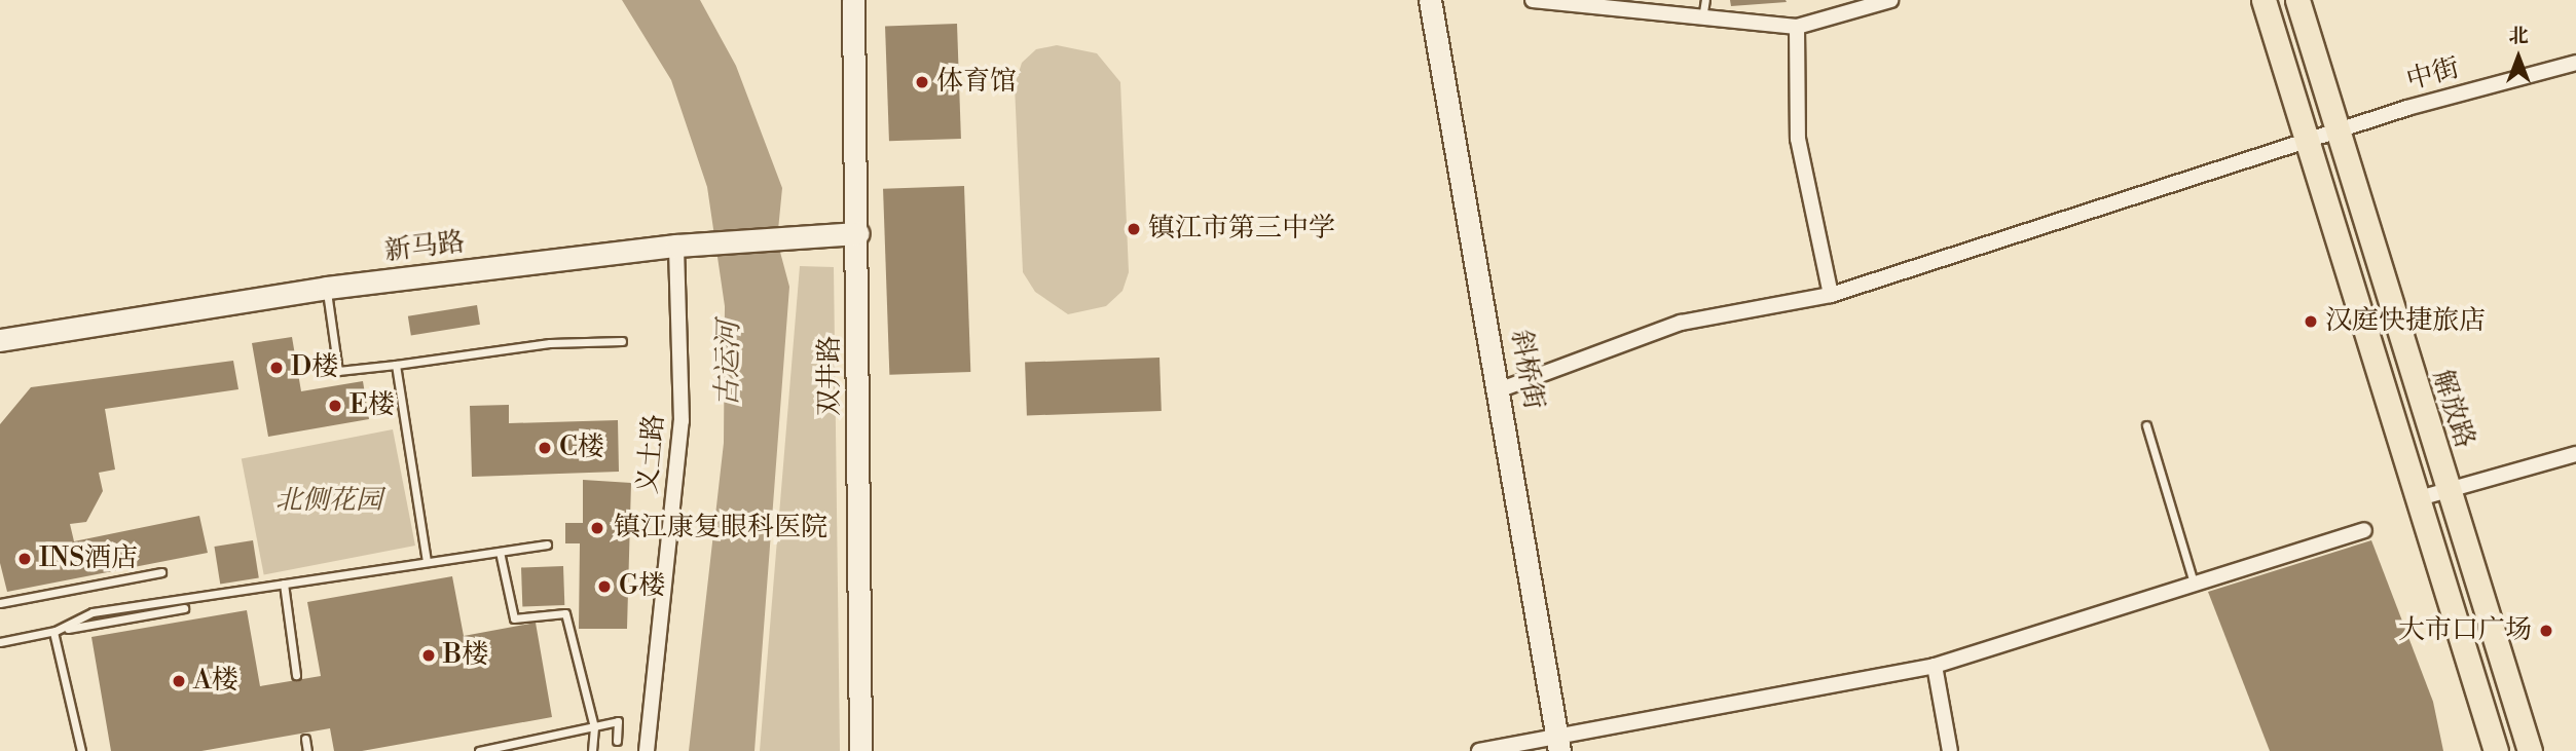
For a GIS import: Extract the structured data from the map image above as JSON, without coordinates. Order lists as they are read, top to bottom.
{
  "streets": {
    "main road": ["解放路"],
    "street": [
      "中街",
      "新马路",
      "斜桥街",
      "双井路",
      "义土路"
    ]
  },
  "crossings": [
    ["中街", "斜桥街"],
    ["中街", "解放路"],
    ["新马路", "双井路"],
    ["新马路", "义土路"]
  ],
  "water": ["古运河"],
  "parks": ["北侧花园"],
  "places": [
    "体育馆",
    "镇江市第三中学",
    "汉庭快捷旅店",
    "D楼",
    "E楼",
    "C楼",
    "镇江康复眼科医院",
    "INS酒店",
    "G楼",
    "大市口广场",
    "B楼",
    "A楼"
  ],
  "north": "top"
}
